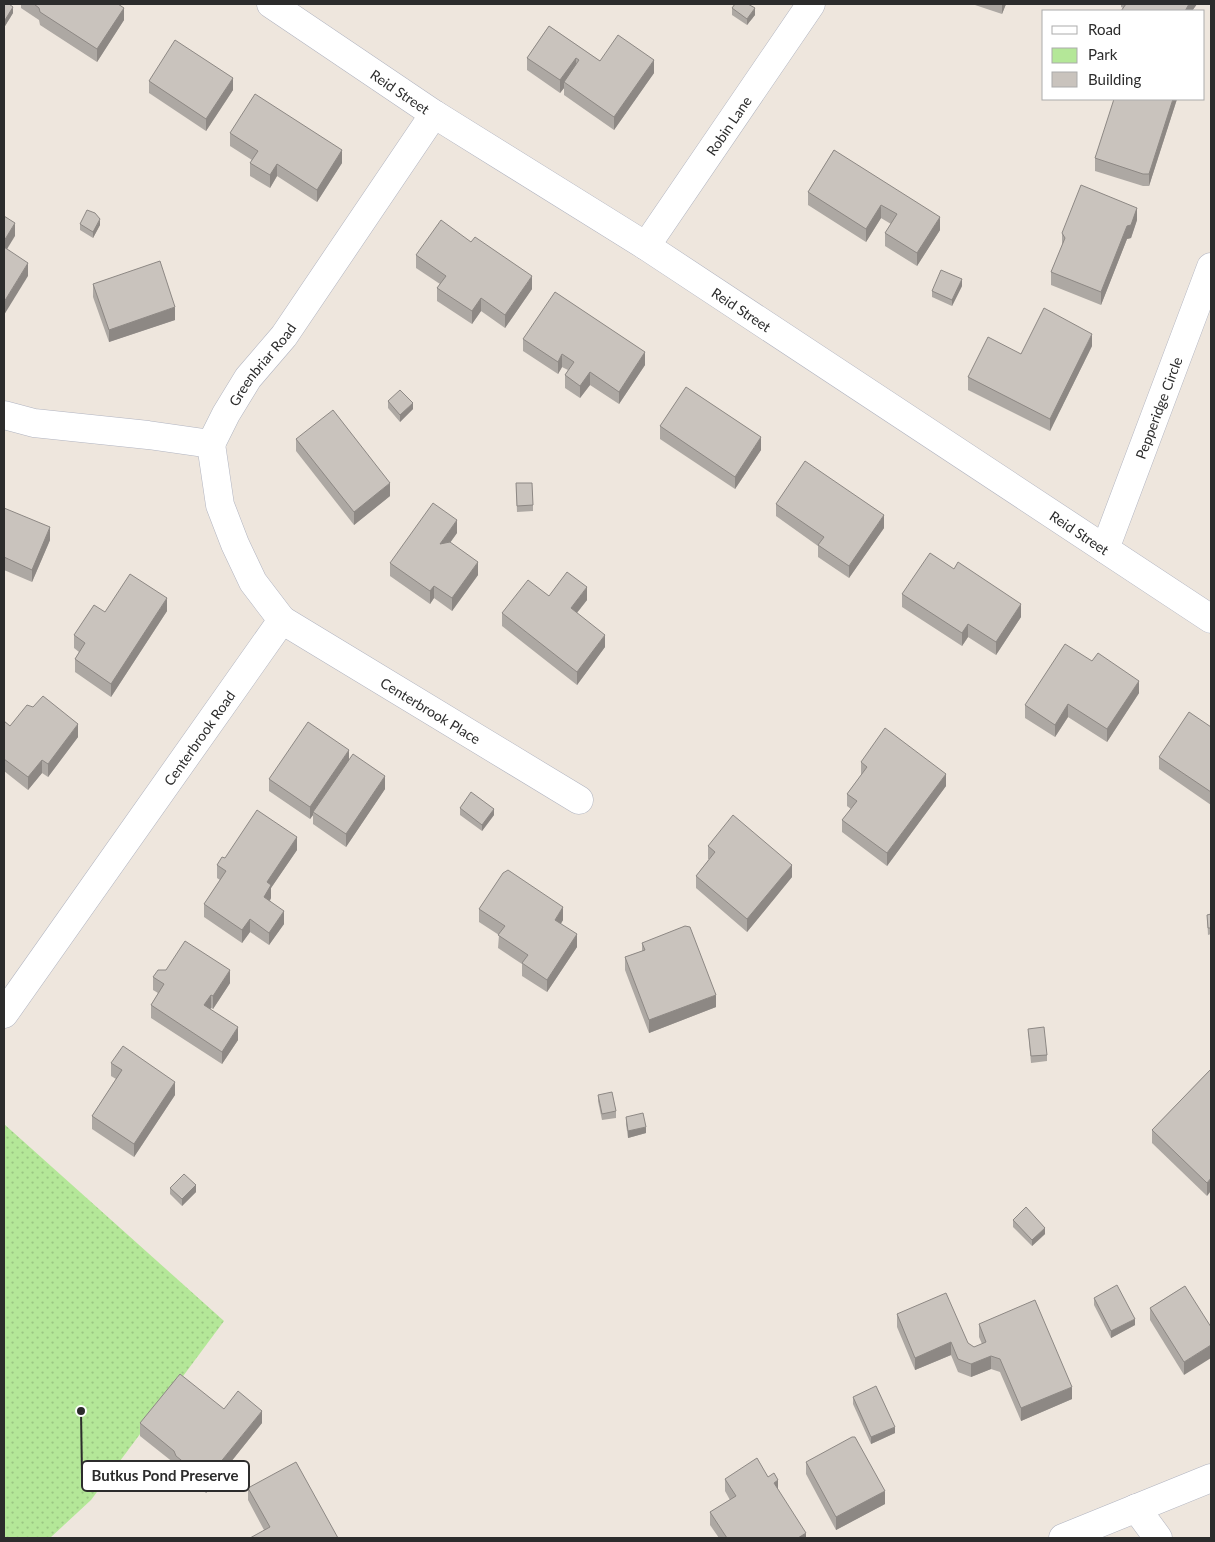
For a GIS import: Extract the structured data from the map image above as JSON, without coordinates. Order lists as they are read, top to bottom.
{
  "streets": {
    "street": [
      "Reid Street",
      "Robin Lane",
      "Greenbriar Road",
      "Pepperidge Circle",
      "Centerbrook Place",
      "Centerbrook Road"
    ]
  },
  "crossings": [
    ["Reid Street", "Robin Lane"],
    ["Reid Street", "Greenbriar Road"],
    ["Reid Street", "Pepperidge Circle"],
    ["Centerbrook Place", "Centerbrook Road"]
  ],
  "places": ["Butkus Pond Preserve"],
  "legend": ["Road", "Park", "Building"]
}
